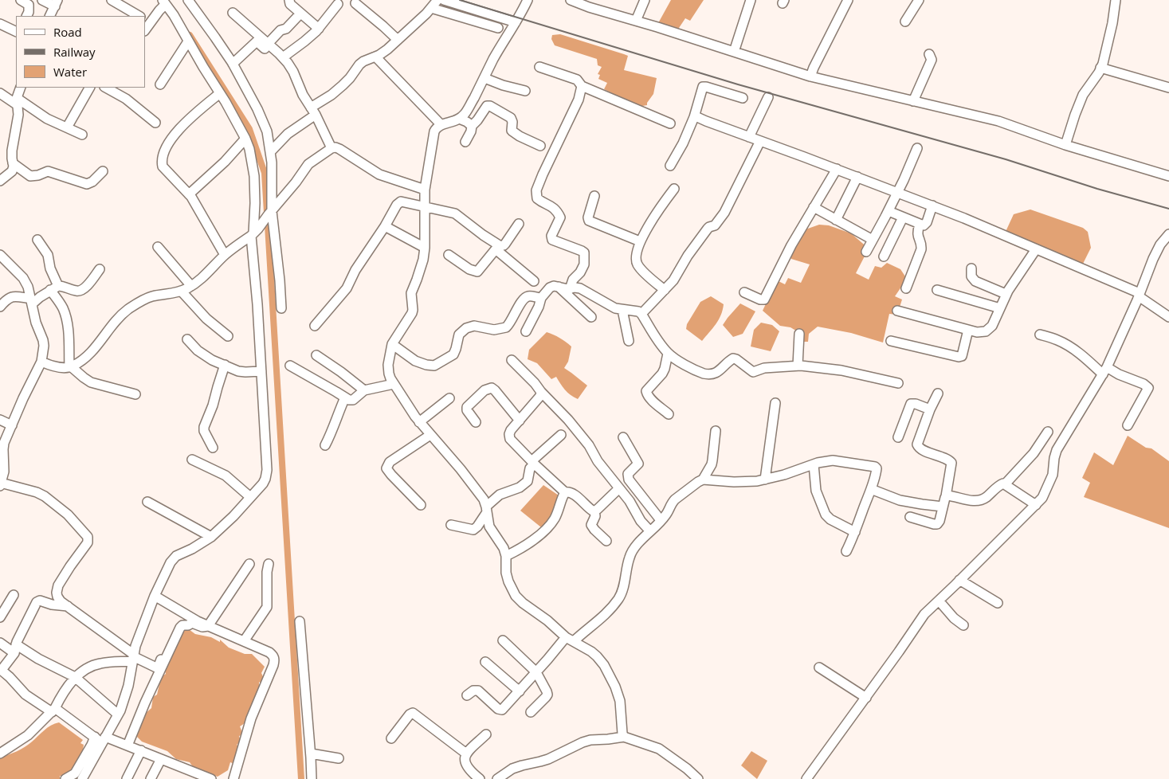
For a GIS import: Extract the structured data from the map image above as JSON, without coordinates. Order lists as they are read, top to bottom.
{
  "legend": ["Road", "Railway", "Water"]
}
